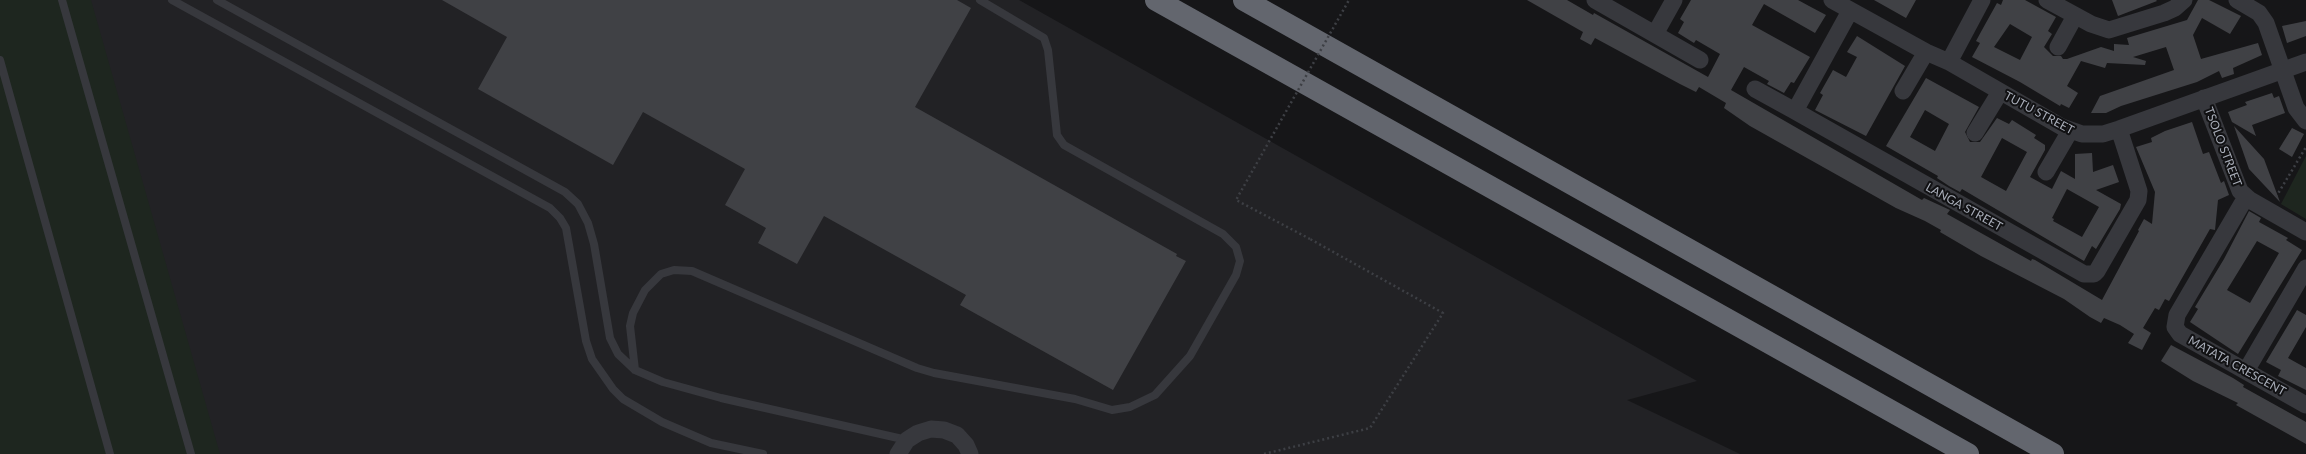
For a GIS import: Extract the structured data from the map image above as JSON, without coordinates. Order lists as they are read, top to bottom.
{
  "streets": {
    "street": [
      "TUTU STREET",
      "TSOLO STREET",
      "LANGA STREET",
      "MATATA CRESCENT"
    ]
  },
  "crossings": [
    ["TUTU STREET", "TSOLO STREET"],
    ["TUTU STREET", "LANGA STREET"],
    ["TSOLO STREET", "MATATA CRESCENT"]
  ]
}
